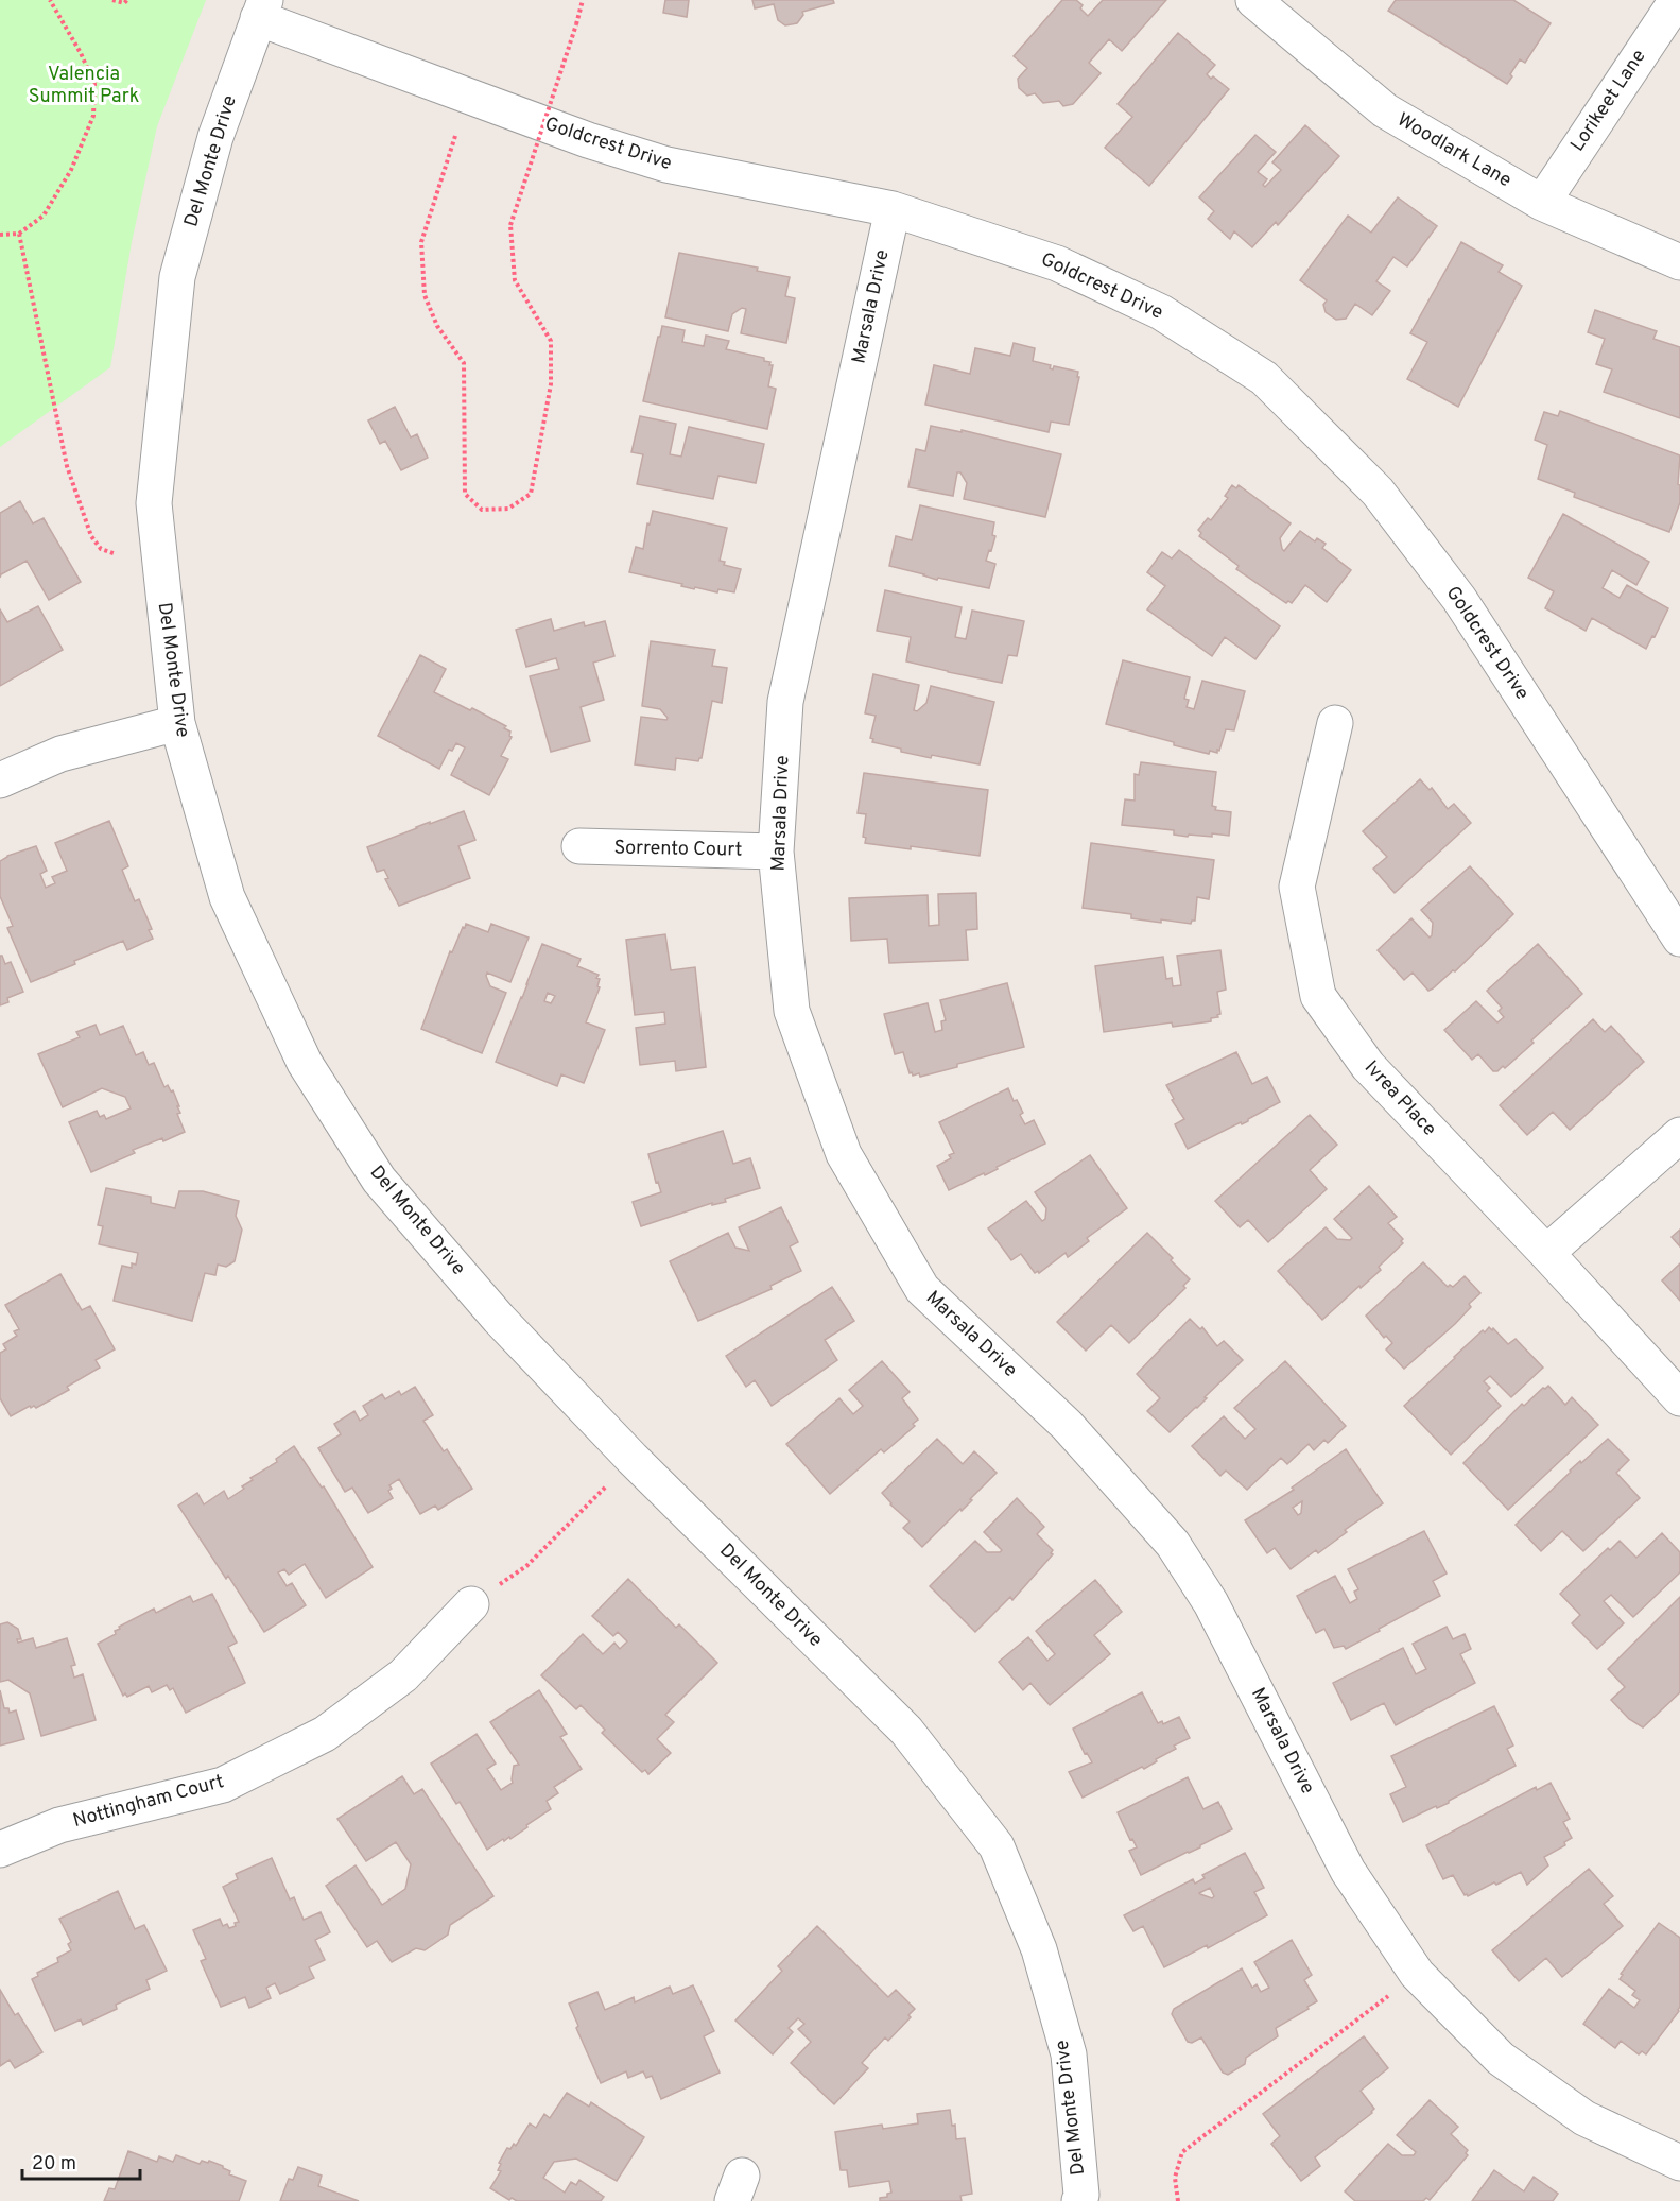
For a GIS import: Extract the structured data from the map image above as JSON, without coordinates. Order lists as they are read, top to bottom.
{
  "streets": {
    "street": [
      "Lorikeet Lane",
      "Goldcrest Drive",
      "Woodlark Lane",
      "Del Monte Drive",
      "Marsala Drive",
      "Sorrento Court",
      "Ivrea Place",
      "Nottingham Court"
    ]
  },
  "crossings": [
    ["Lorikeet Lane", "Woodlark Lane"],
    ["Goldcrest Drive", "Del Monte Drive"],
    ["Goldcrest Drive", "Marsala Drive"],
    ["Marsala Drive", "Sorrento Court"]
  ],
  "parks": ["Valencia Summit Park"],
  "scale_bar": "20 m"
}
